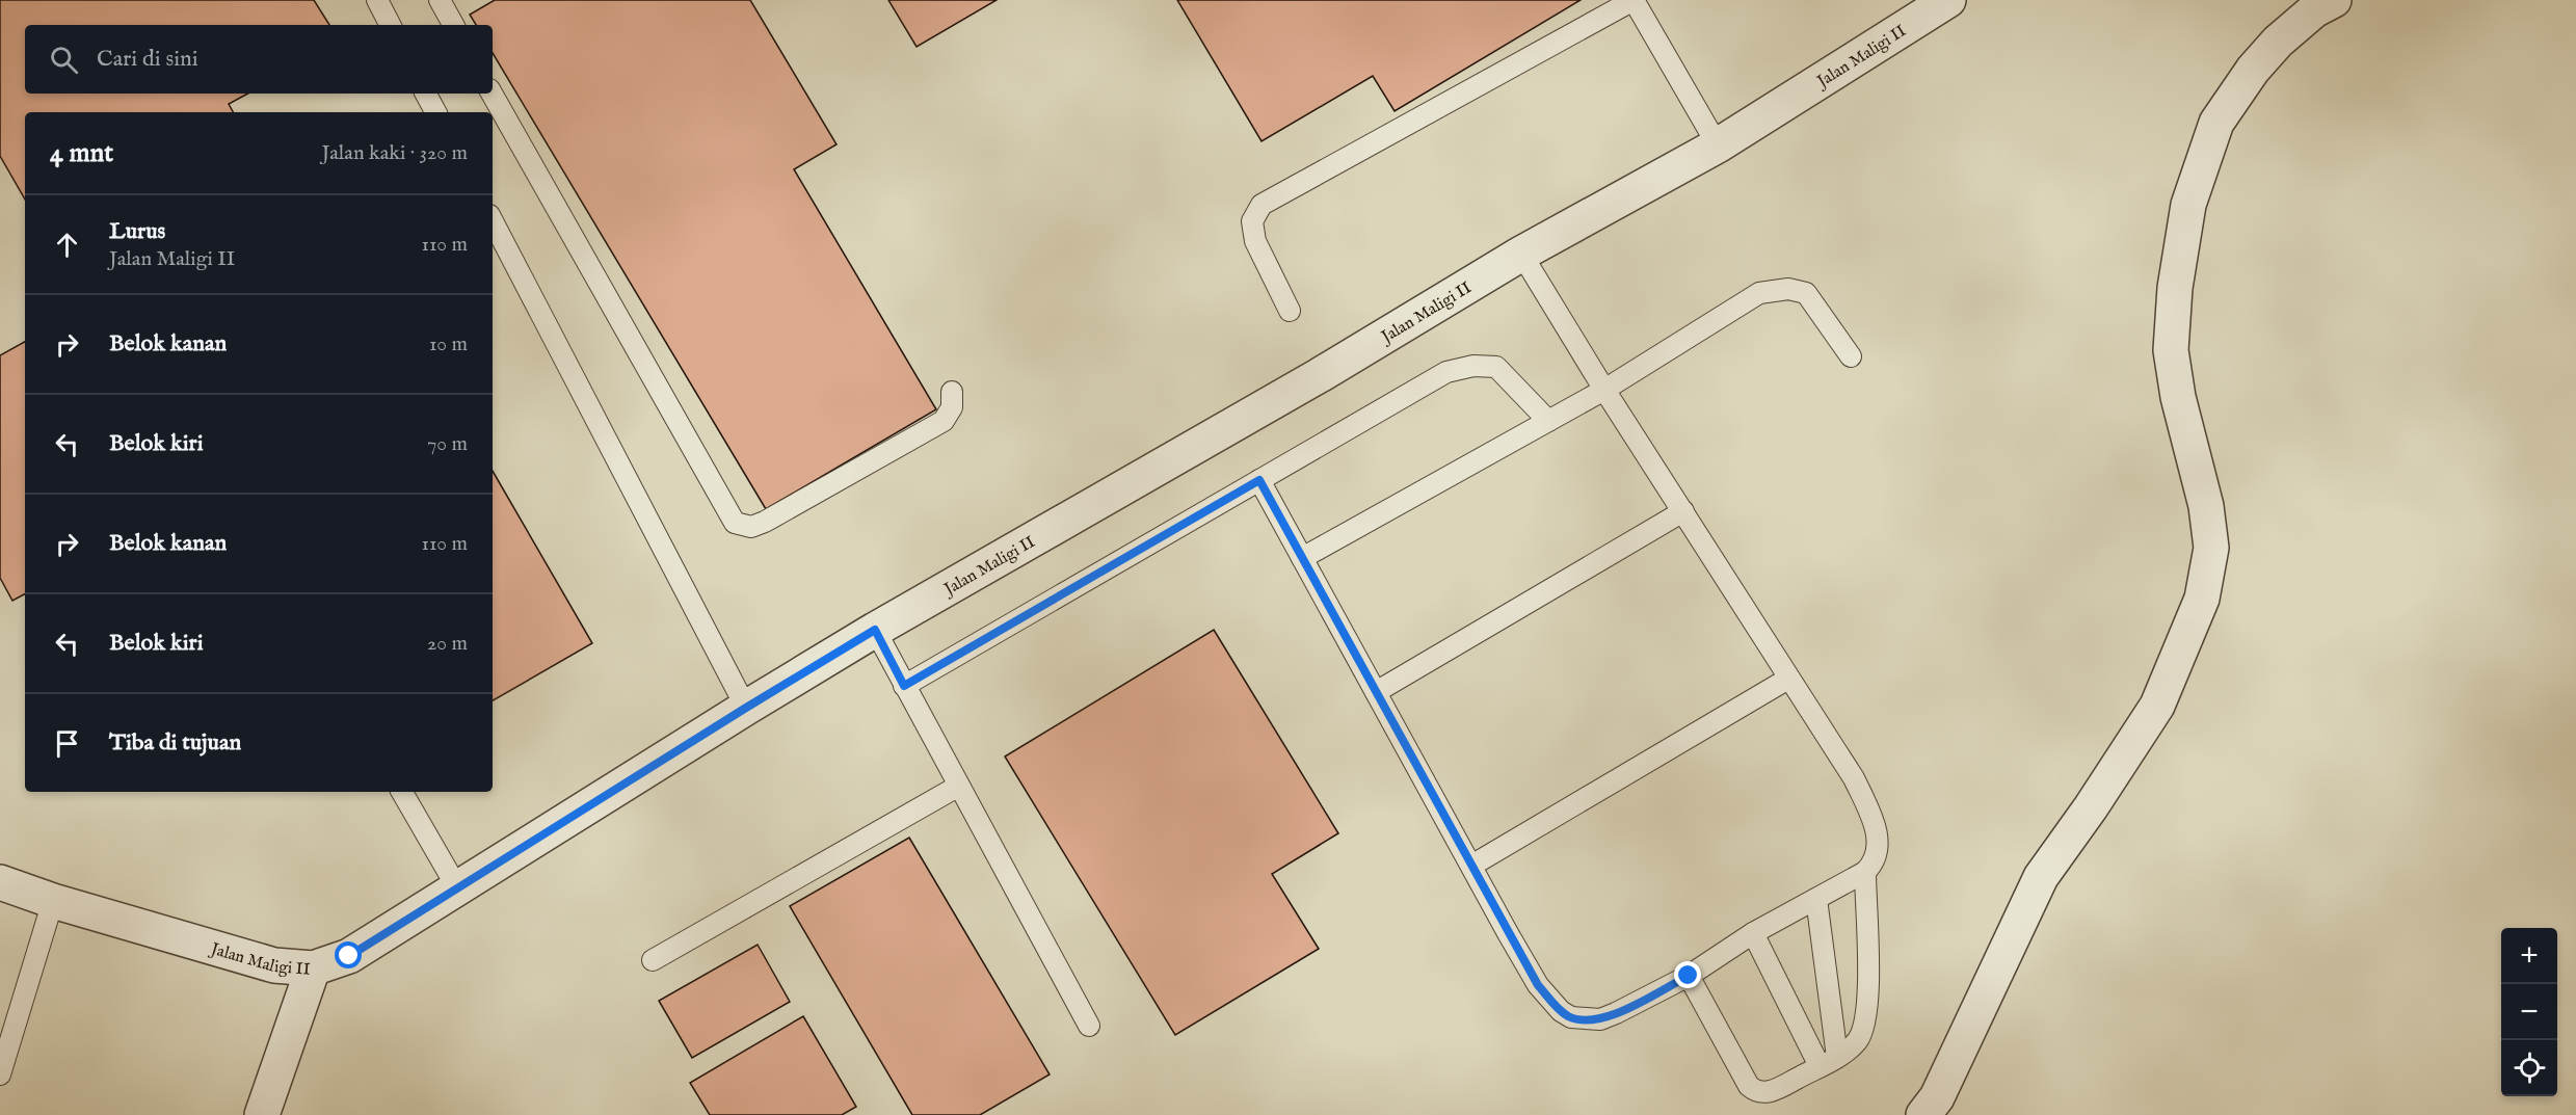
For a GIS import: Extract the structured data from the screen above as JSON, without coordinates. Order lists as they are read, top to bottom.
{
  "streets": {
    "street": ["Jalan Maligi II"]
  },
  "page": {
    "search": "Cari di sini",
    "heading": ["4 mnt", "Jalan kaki · 320 m"],
    "list": [
      ["Lurus", "Jalan Maligi II", "110 m"],
      ["Belok kanan", "10 m"],
      ["Belok kiri", "70 m"],
      ["Belok kanan", "110 m"],
      ["Belok kiri", "20 m"],
      "Tiba di tujuan"
    ],
    "map_buttons": ["+", "−"]
  }
}
